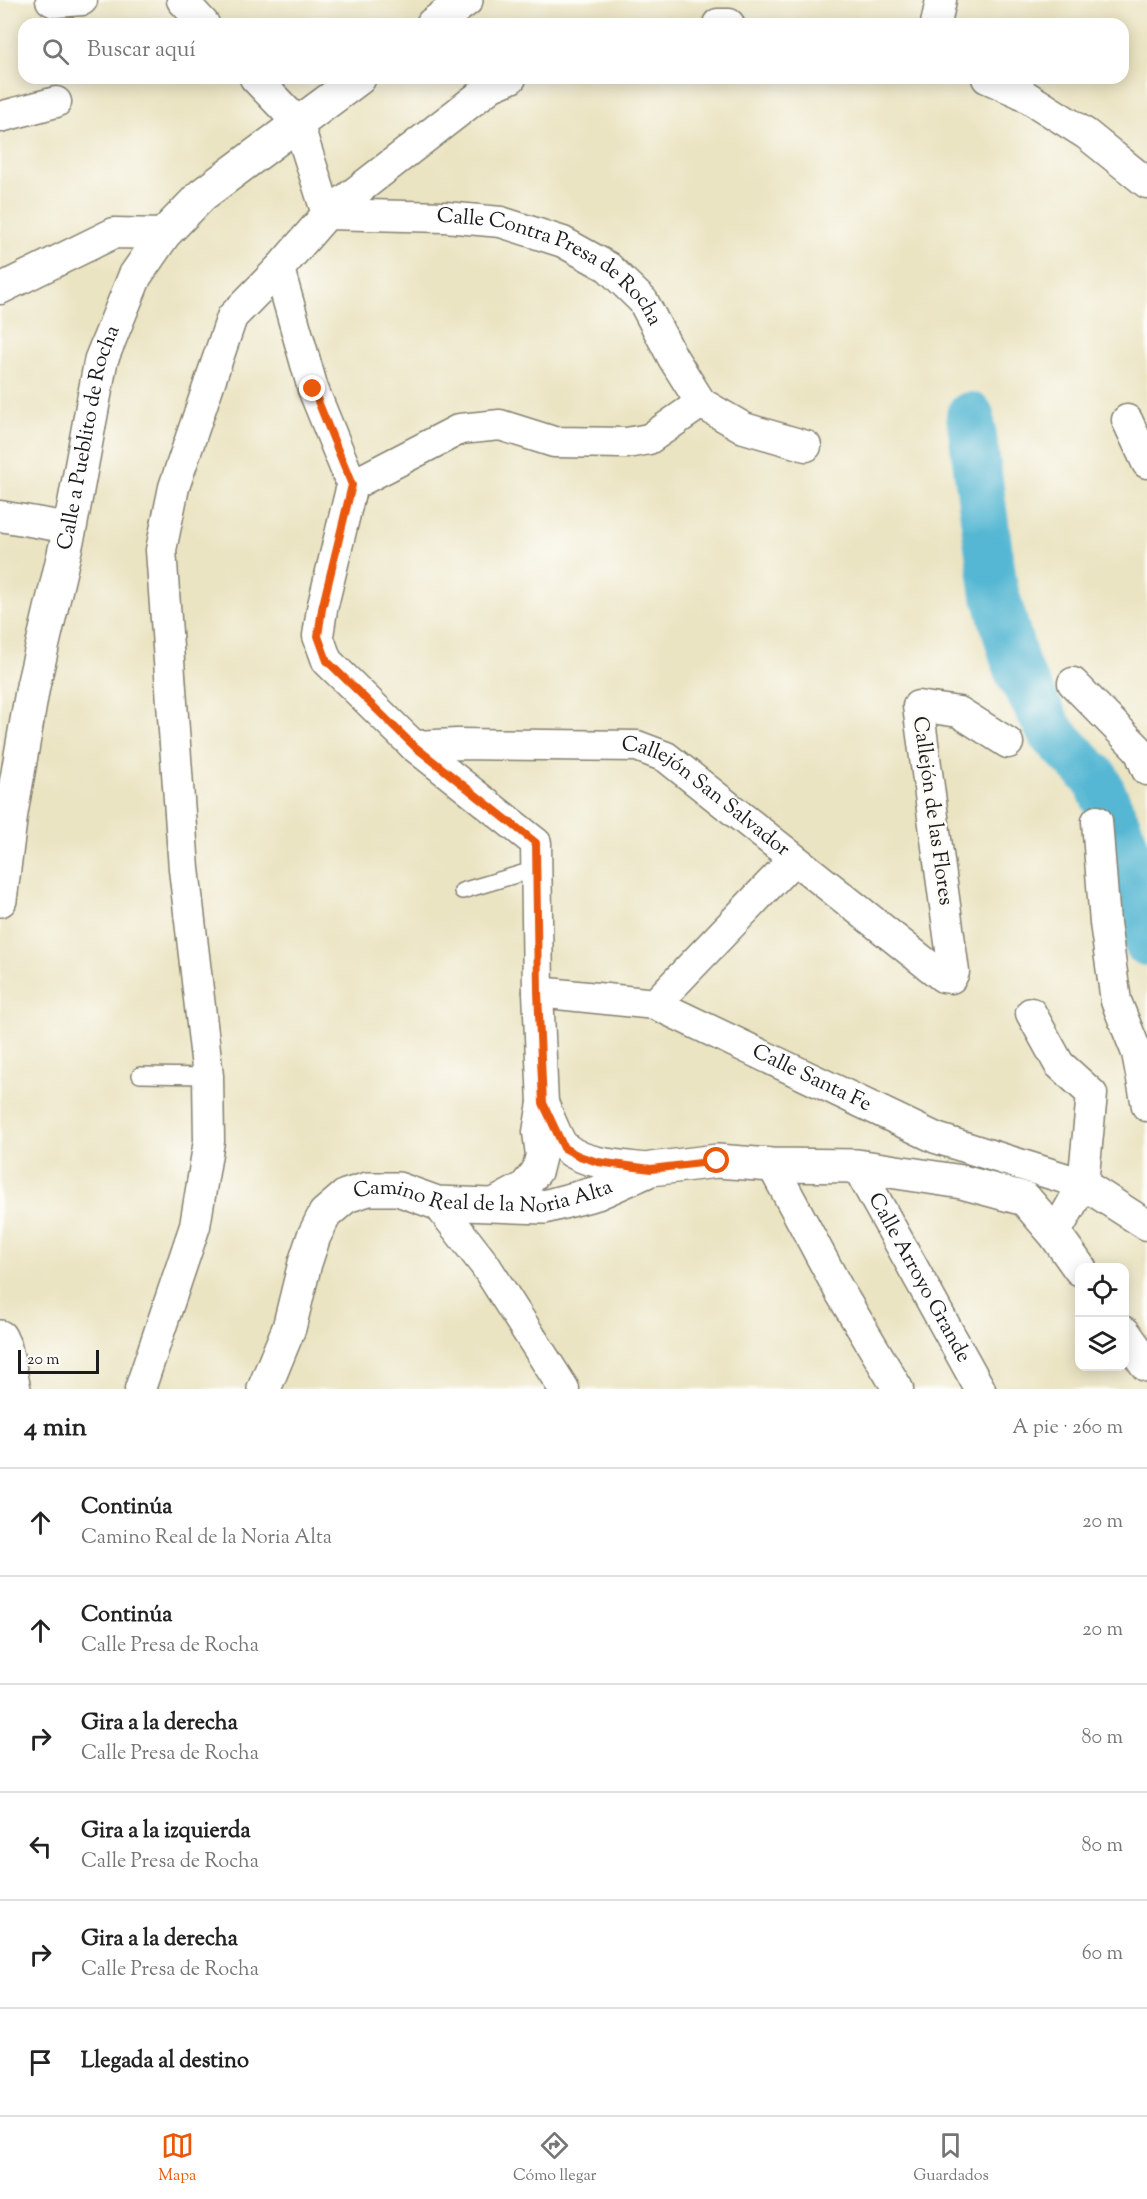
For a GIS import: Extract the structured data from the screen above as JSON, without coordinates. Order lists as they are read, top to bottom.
{
  "streets": {
    "street": [
      "Calle Contra Presa de Rocha",
      "Calle a Pueblito de Rocha",
      "Callejón San Salvador",
      "Callejón de las Flores",
      "Calle Santa Fe",
      "Camino Real de la Noria Alta",
      "Calle Arroyo Grande"
    ]
  },
  "crossings": [
    ["Callejón San Salvador", "Callejón de las Flores"],
    ["Camino Real de la Noria Alta", "Calle Arroyo Grande"]
  ],
  "scale_bar": "20 m",
  "page": {
    "search": "Buscar aquí",
    "scale": "20 m",
    "heading": ["4 min", "A pie · 260 m"],
    "list": [
      ["Continúa", "Camino Real de la Noria Alta", "20 m"],
      ["Continúa", "Calle Presa de Rocha", "20 m"],
      ["Gira a la derecha", "Calle Presa de Rocha", "80 m"],
      ["Gira a la izquierda", "Calle Presa de Rocha", "80 m"],
      ["Gira a la derecha", "Calle Presa de Rocha", "60 m"],
      "Llegada al destino"
    ],
    "nav": ["Mapa", "Cómo llegar", "Guardados"]
  }
}
